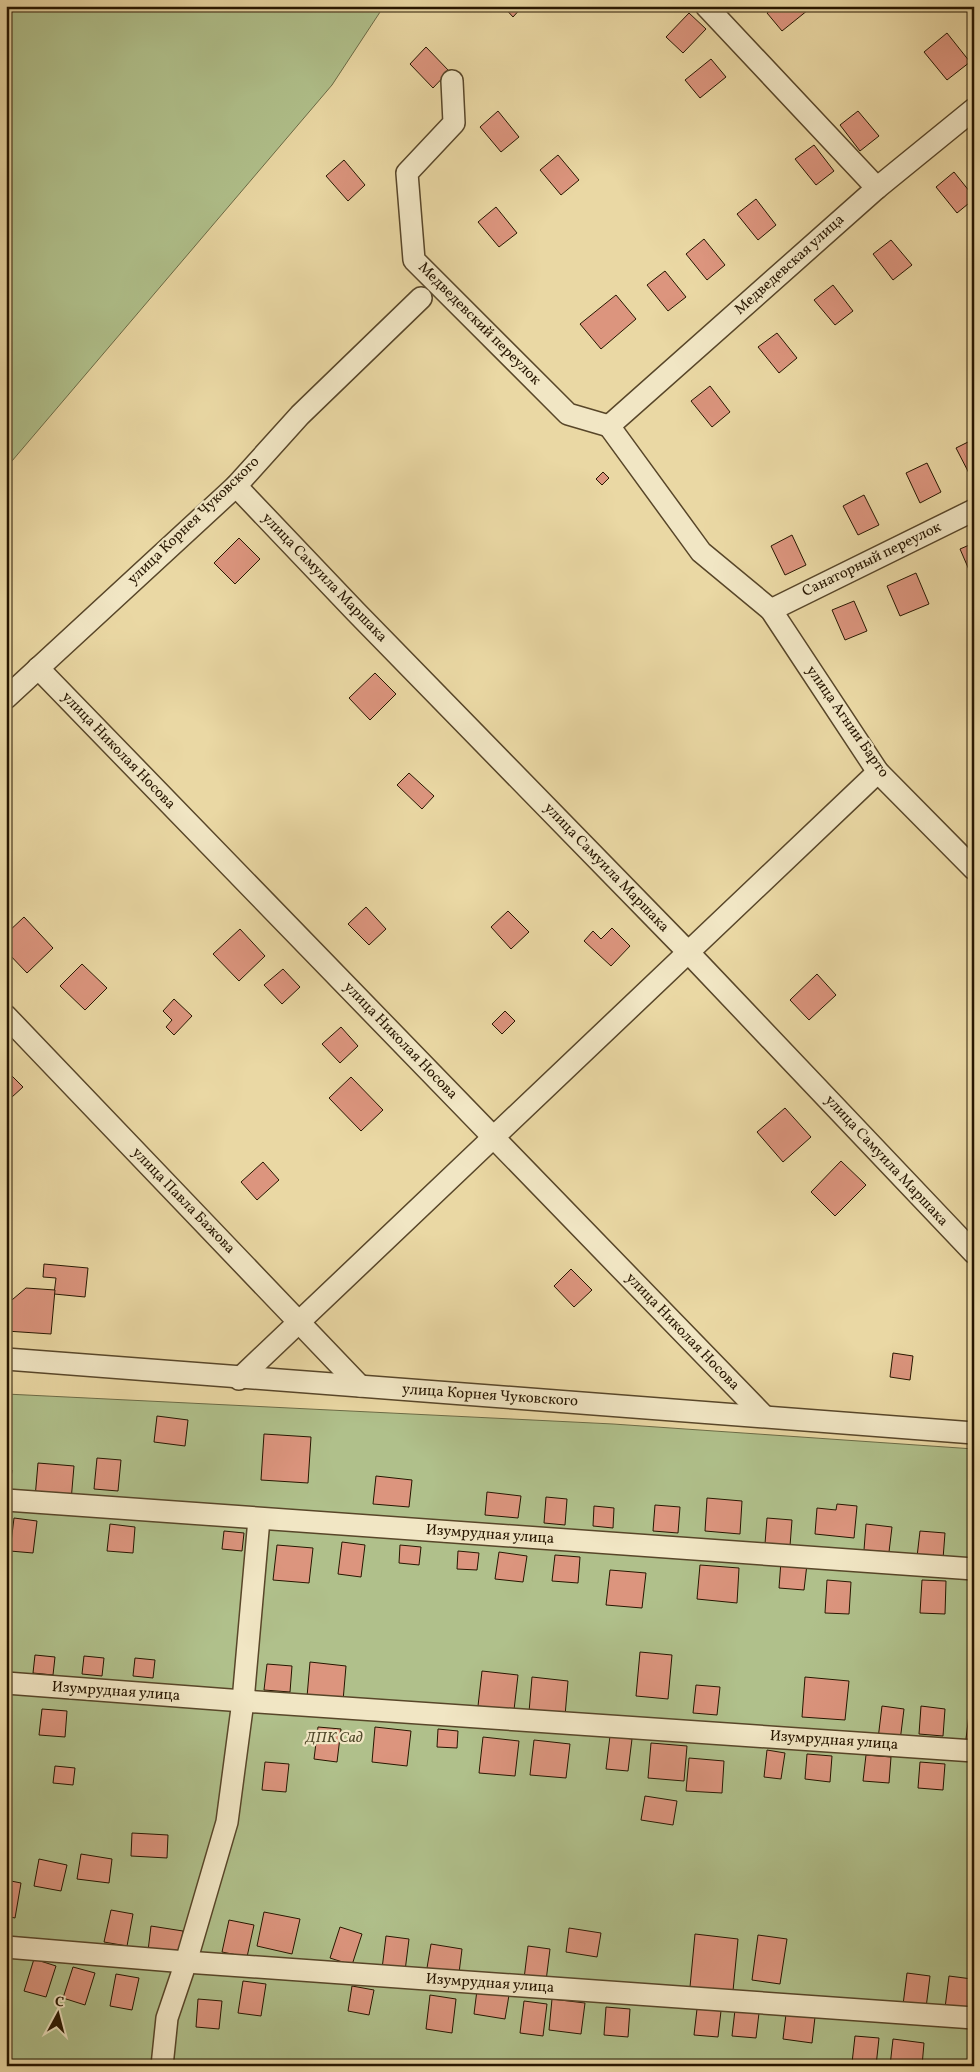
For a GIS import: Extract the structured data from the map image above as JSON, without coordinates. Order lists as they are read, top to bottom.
{
  "streets": {
    "street": [
      "Медведевская улица",
      "Медведевский переулок",
      "улица Корнея Чуковского",
      "Санаторный переулок",
      "улица Самуила Маршака",
      "улица Агнии Барто",
      "улица Николая Носова",
      "улица Павла Бажова",
      "Изумрудная улица"
    ]
  },
  "crossings": [
    ["Медведевская улица", "Медведевский переулок"],
    ["Медведевская улица", "улица Агнии Барто"],
    ["Медведевский переулок", "улица Агнии Барто"],
    ["улица Корнея Чуковского", "улица Самуила Маршака"],
    ["улица Корнея Чуковского", "улица Николая Носова"],
    ["улица Корнея Чуковского", "улица Павла Бажова"],
    ["Санаторный переулок", "улица Агнии Барто"]
  ],
  "parks": ["ДПК Сад"],
  "north": "top"
}
